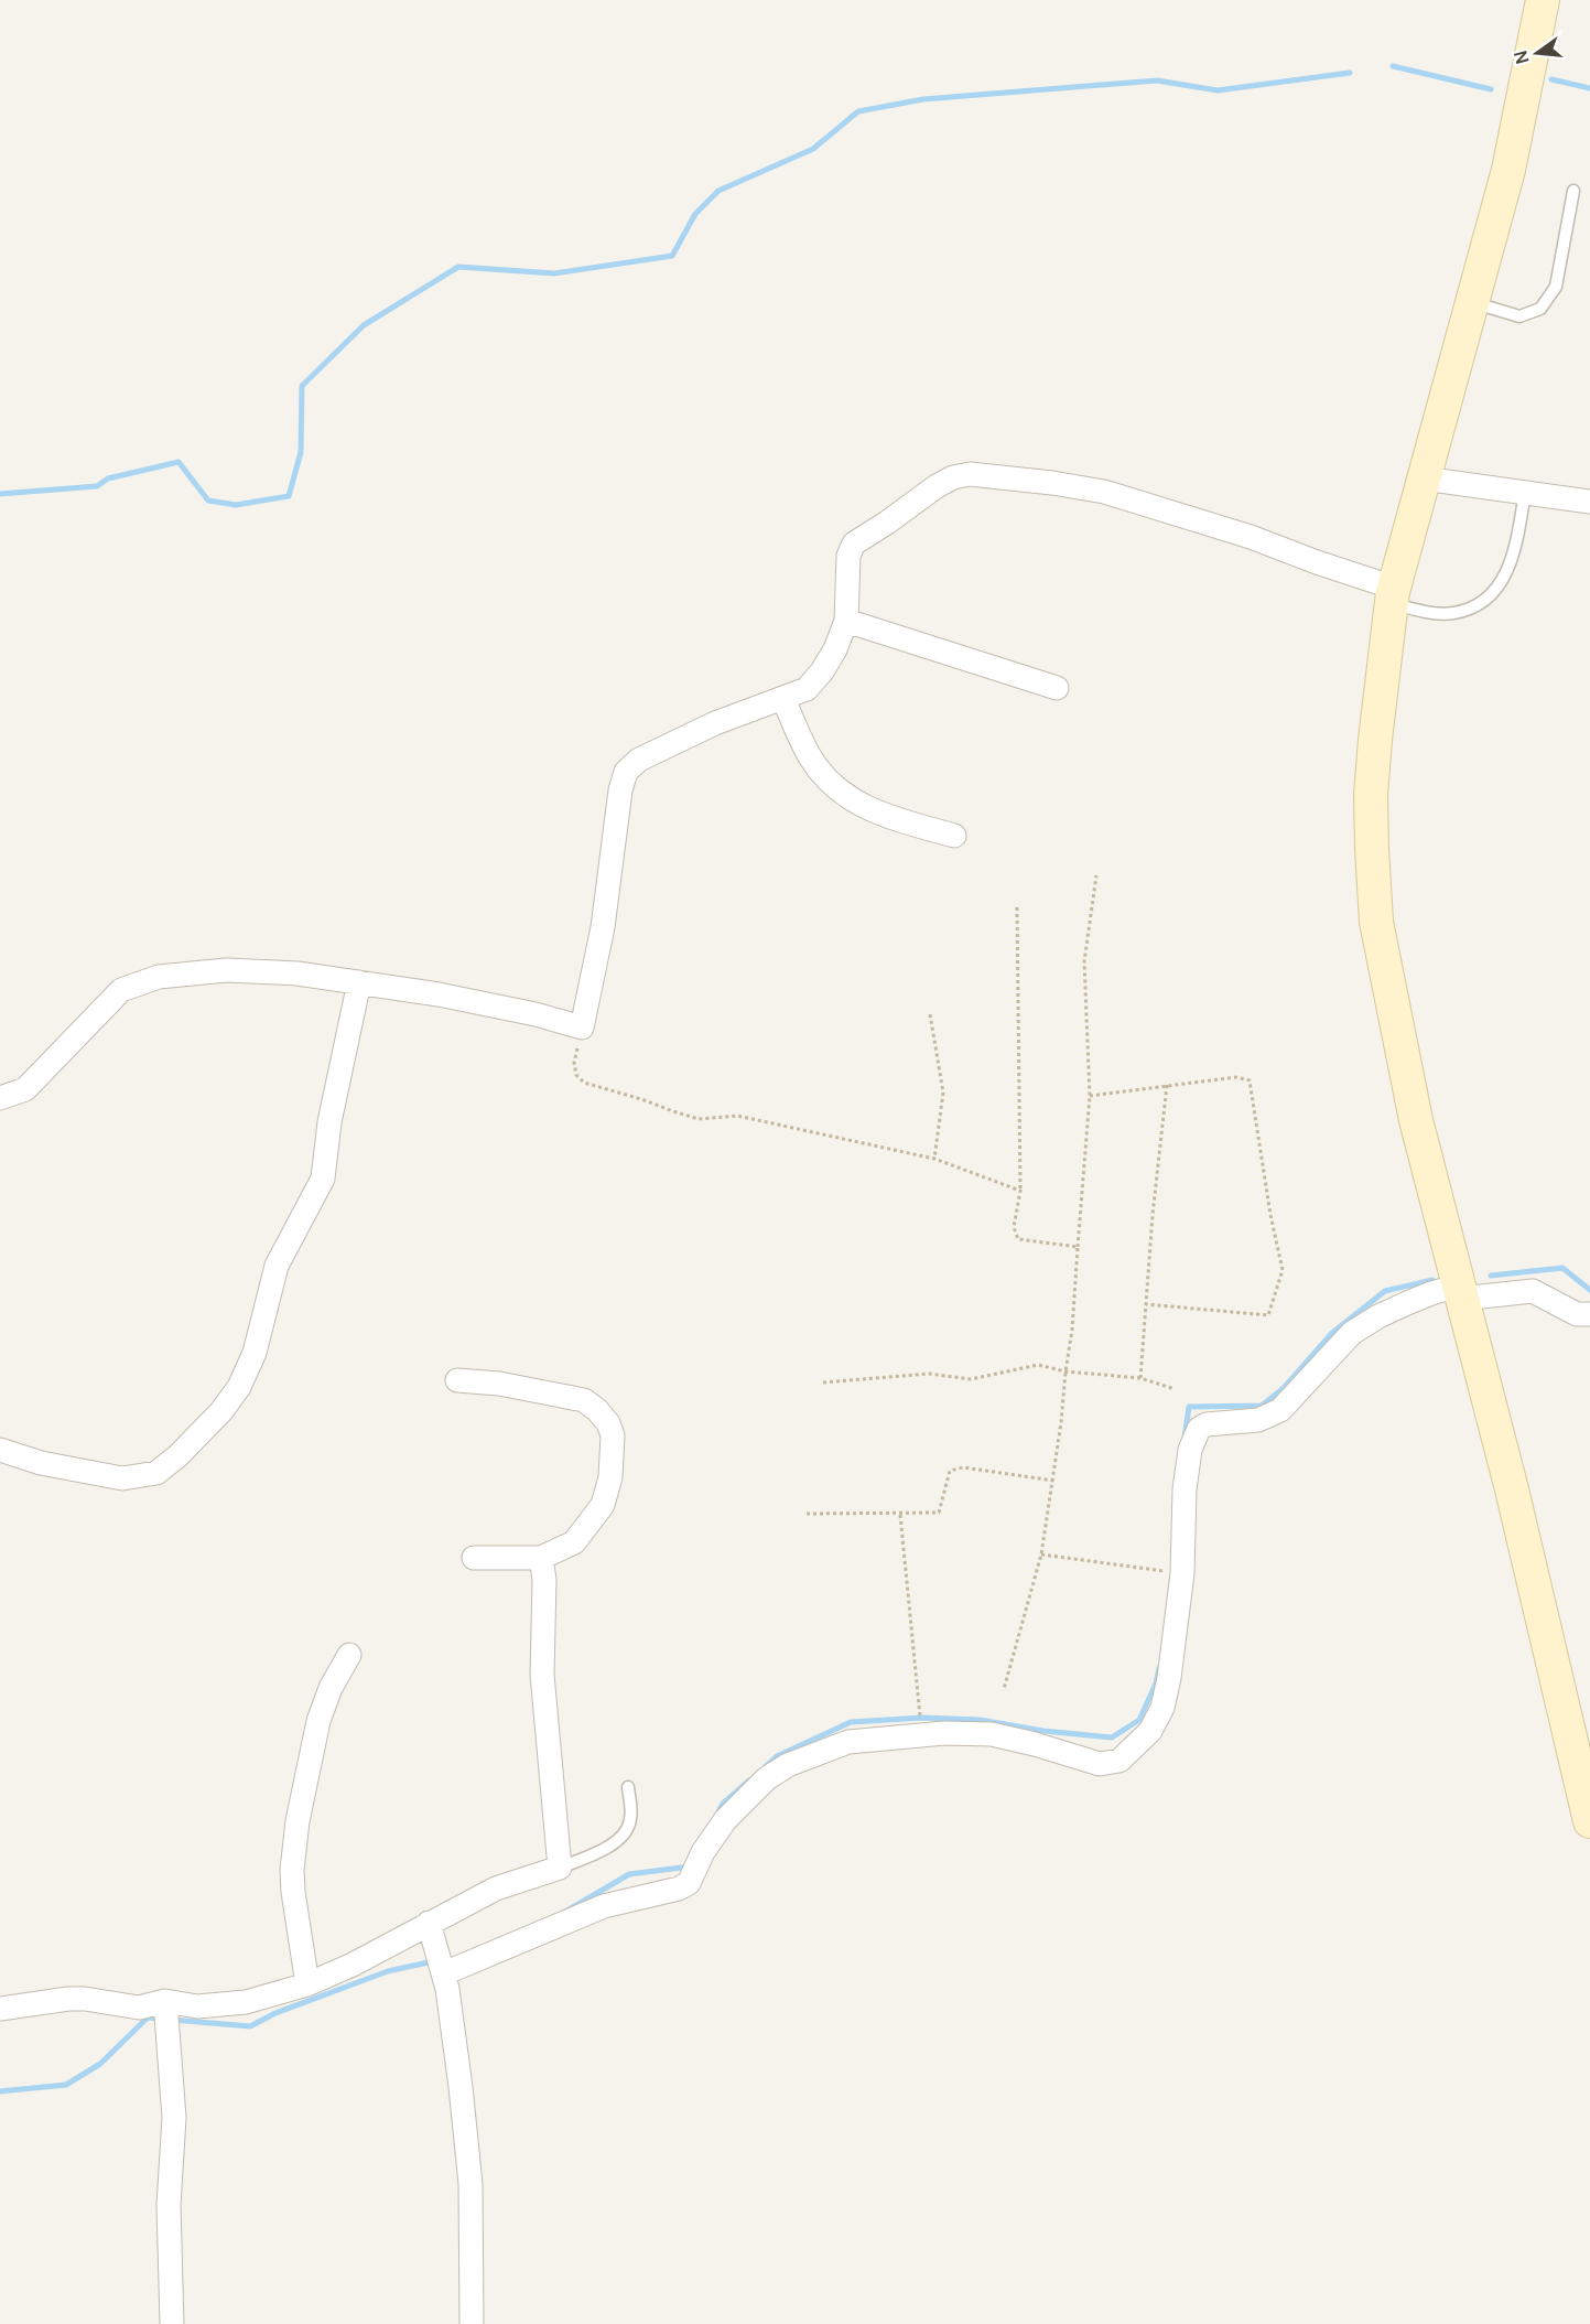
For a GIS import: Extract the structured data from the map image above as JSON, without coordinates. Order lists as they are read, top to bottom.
{
  "north": "left"
}
